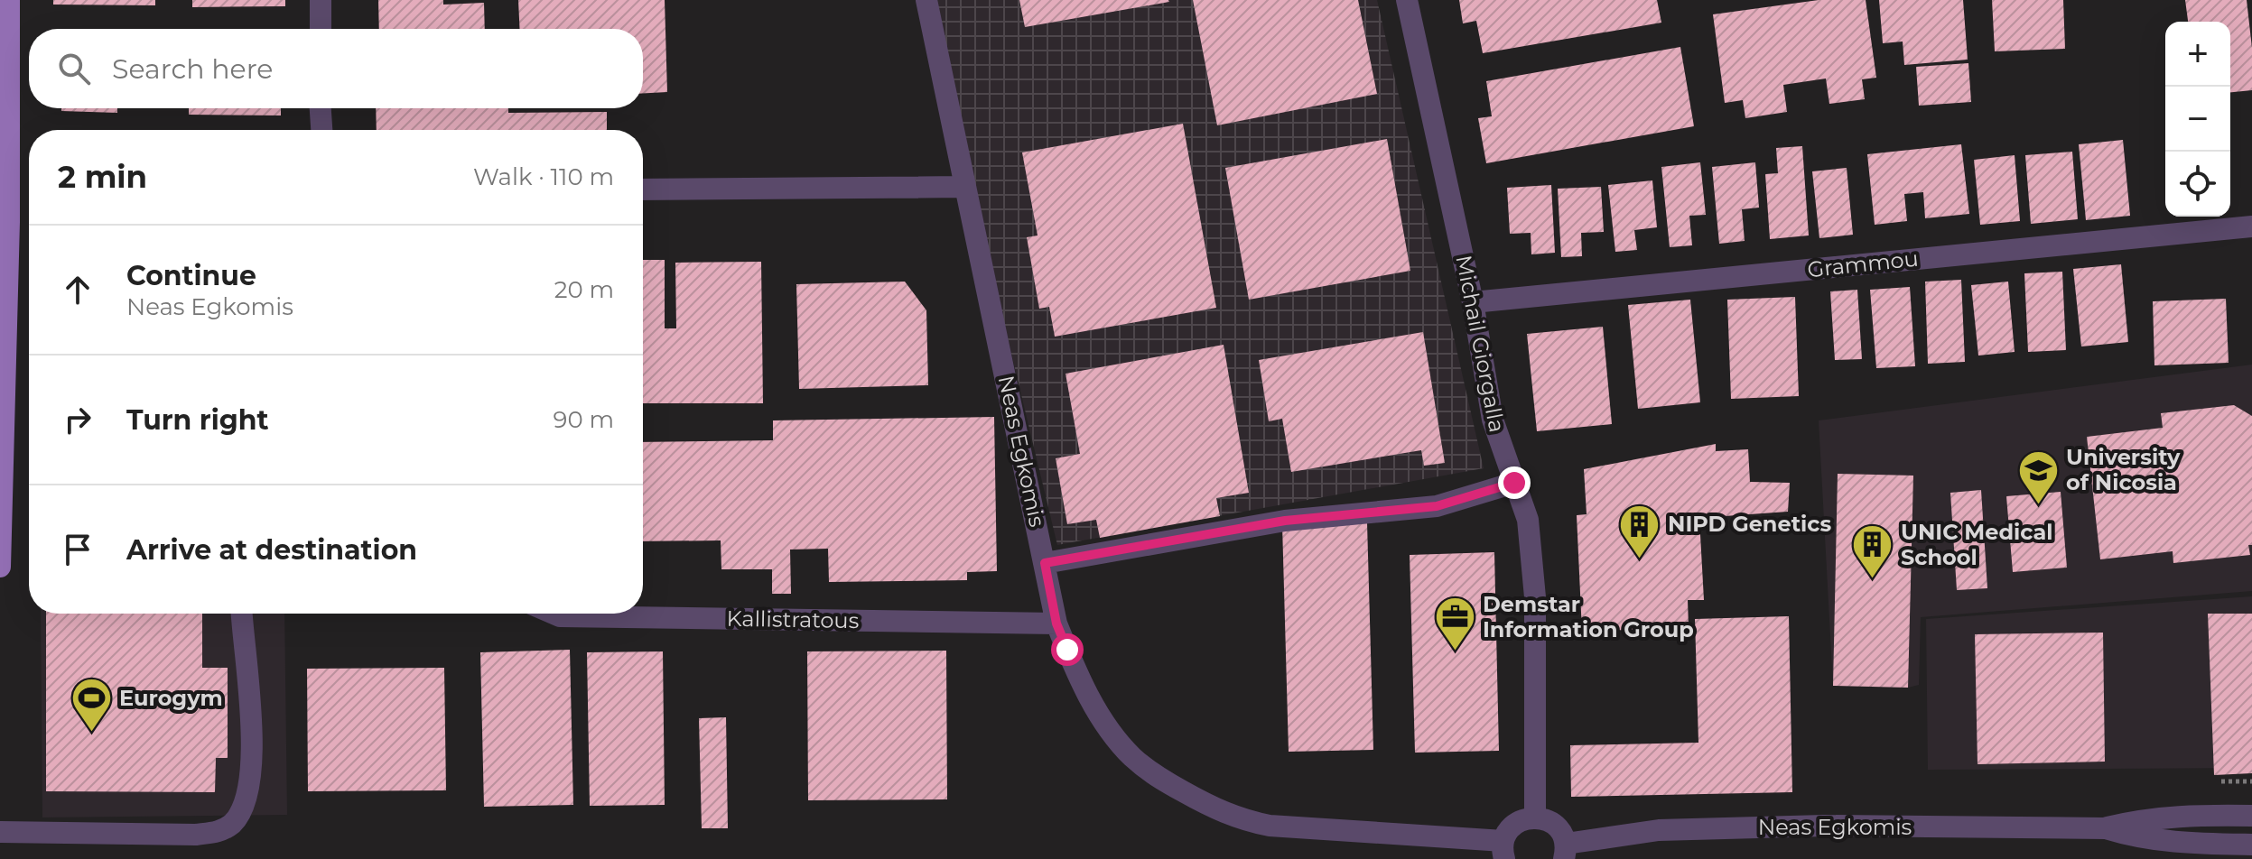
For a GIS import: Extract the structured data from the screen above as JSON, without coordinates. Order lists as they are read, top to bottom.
{
  "streets": {
    "street": [
      "Grammou",
      "Michail Giorgalla",
      "Neas Egkomis",
      "Kallistratous"
    ]
  },
  "crossings": [
    ["Grammou", "Michail Giorgalla"],
    ["Michail Giorgalla", "Neas Egkomis"],
    ["Neas Egkomis", "Kallistratous"]
  ],
  "places": {
    "school or university": ["University of Nicosia"],
    "building": ["NIPD Genetics", "UNIC Medical School"],
    "office": ["Demstar Information Group"],
    "sports": ["Eurogym"]
  },
  "page": {
    "map_buttons": ["+", "−"],
    "search": "Search here",
    "heading": ["2 min", "Walk · 110 m"],
    "list": [
      ["Continue", "Neas Egkomis", "20 m"],
      ["Turn right", "90 m"],
      "Arrive at destination"
    ]
  }
}
